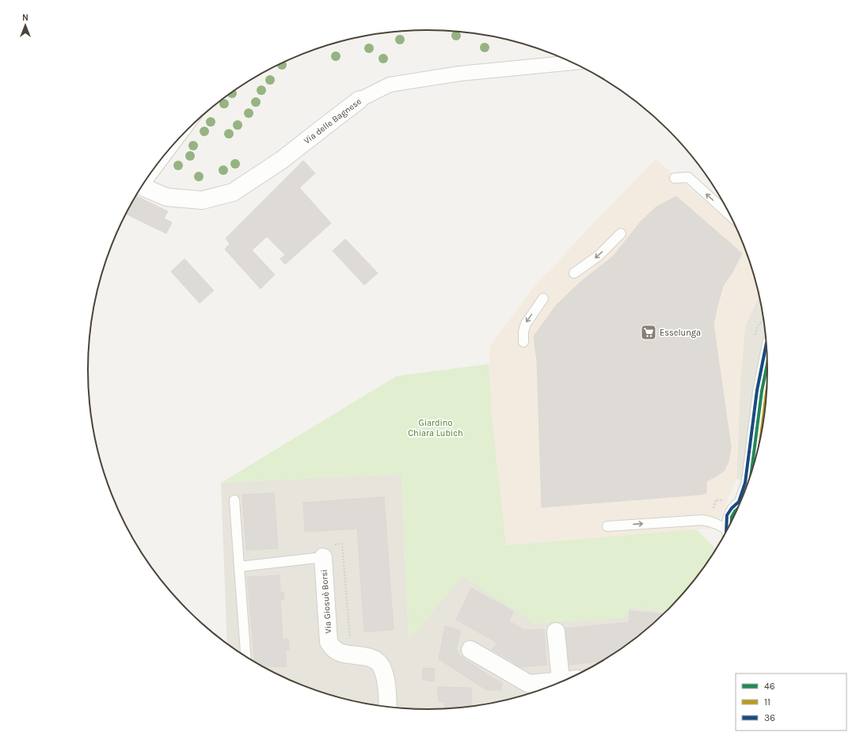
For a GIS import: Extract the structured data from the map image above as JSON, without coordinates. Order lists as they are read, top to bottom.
{
  "streets": {
    "street": ["Via delle Bagnese", "Via Giosuè Borsi"]
  },
  "parks": ["Giardino Chiara Lubich"],
  "places": {
    "supermarket": ["Esselunga"]
  },
  "lines": ["transit line 36", "transit line 46", "transit line 11"],
  "legend": ["46", "11", "36"],
  "north": "top"
}
